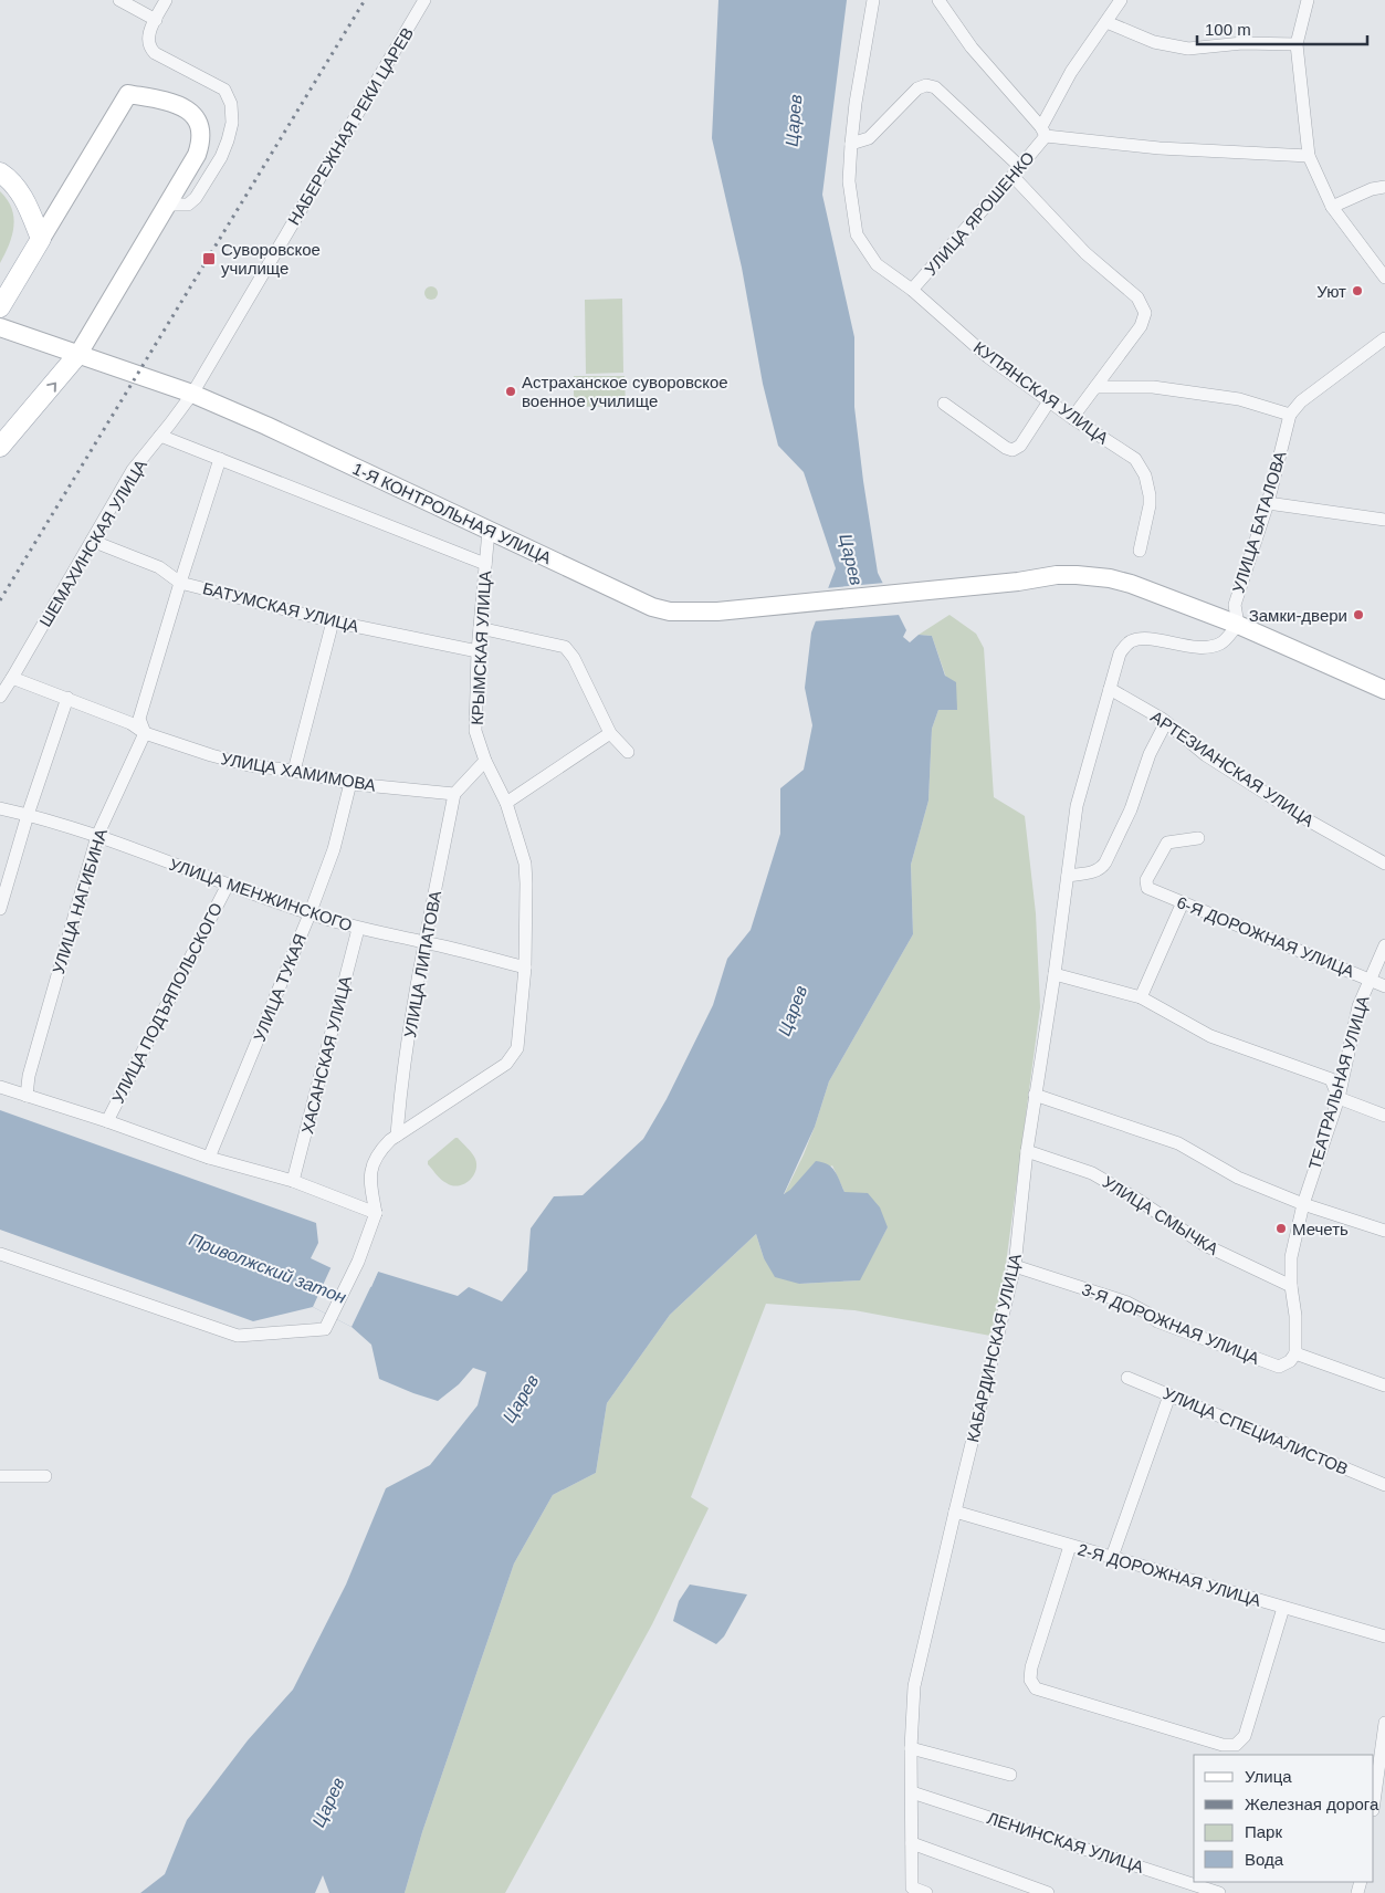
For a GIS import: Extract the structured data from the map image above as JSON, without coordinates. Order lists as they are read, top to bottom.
{
  "streets": {
    "main road": ["1-Я КОНТРОЛЬНАЯ УЛИЦА"],
    "street": [
      "НАБЕРЕЖНАЯ РЕКИ ЦАРЕВ",
      "УЛИЦА ЯРОШЕНКО",
      "КУПЯНСКАЯ УЛИЦА",
      "УЛИЦА БАТАЛОВА",
      "ШЕМАХИНСКАЯ УЛИЦА",
      "БАТУМСКАЯ УЛИЦА",
      "КРЫМСКАЯ УЛИЦА",
      "АРТЕЗИАНСКАЯ УЛИЦА",
      "УЛИЦА ХАМИМОВА",
      "УЛИЦА МЕНЖИНСКОГО",
      "УЛИЦА НАГИБИНА",
      "6-Я ДОРОЖНАЯ УЛИЦА",
      "УЛИЦА ЛИПАТОВА",
      "УЛИЦА ТУКАЯ",
      "УЛИЦА ПОДЪЯПОЛЬСКОГО",
      "ХАСАНСКАЯ УЛИЦА",
      "ТЕАТРАЛЬНАЯ УЛИЦА",
      "УЛИЦА СМЫЧКА",
      "3-Я ДОРОЖНАЯ УЛИЦА",
      "КАБАРДИНСКАЯ УЛИЦА",
      "УЛИЦА СПЕЦИАЛИСТОВ",
      "2-Я ДОРОЖНАЯ УЛИЦА",
      "ЛЕНИНСКАЯ УЛИЦА"
    ]
  },
  "crossings": [
    ["НАБЕРЕЖНАЯ РЕКИ ЦАРЕВ", "1-Я КОНТРОЛЬНАЯ УЛИЦА"],
    ["НАБЕРЕЖНАЯ РЕКИ ЦАРЕВ", "ШЕМАХИНСКАЯ УЛИЦА"],
    ["УЛИЦА ЯРОШЕНКО", "КУПЯНСКАЯ УЛИЦА"],
    ["1-Я КОНТРОЛЬНАЯ УЛИЦА", "УЛИЦА БАТАЛОВА"],
    ["1-Я КОНТРОЛЬНАЯ УЛИЦА", "ШЕМАХИНСКАЯ УЛИЦА"],
    ["1-Я КОНТРОЛЬНАЯ УЛИЦА", "КРЫМСКАЯ УЛИЦА"],
    ["ШЕМАХИНСКАЯ УЛИЦА", "БАТУМСКАЯ УЛИЦА"],
    ["ШЕМАХИНСКАЯ УЛИЦА", "УЛИЦА ХАМИМОВА"],
    ["БАТУМСКАЯ УЛИЦА", "КРЫМСКАЯ УЛИЦА"],
    ["БАТУМСКАЯ УЛИЦА", "УЛИЦА НАГИБИНА"],
    ["КРЫМСКАЯ УЛИЦА", "УЛИЦА МЕНЖИНСКОГО"],
    ["КРЫМСКАЯ УЛИЦА", "УЛИЦА ЛИПАТОВА"],
    ["АРТЕЗИАНСКАЯ УЛИЦА", "КАБАРДИНСКАЯ УЛИЦА"],
    ["УЛИЦА ХАМИМОВА", "УЛИЦА НАГИБИНА"],
    ["УЛИЦА ХАМИМОВА", "УЛИЦА ЛИПАТОВА"],
    ["УЛИЦА ХАМИМОВА", "УЛИЦА ТУКАЯ"],
    ["УЛИЦА МЕНЖИНСКОГО", "УЛИЦА НАГИБИНА"],
    ["УЛИЦА МЕНЖИНСКОГО", "УЛИЦА ЛИПАТОВА"],
    ["УЛИЦА МЕНЖИНСКОГО", "УЛИЦА ТУКАЯ"],
    ["УЛИЦА МЕНЖИНСКОГО", "УЛИЦА ПОДЪЯПОЛЬСКОГО"],
    ["УЛИЦА МЕНЖИНСКОГО", "ХАСАНСКАЯ УЛИЦА"],
    ["6-Я ДОРОЖНАЯ УЛИЦА", "ТЕАТРАЛЬНАЯ УЛИЦА"],
    ["ТЕАТРАЛЬНАЯ УЛИЦА", "УЛИЦА СМЫЧКА"],
    ["ТЕАТРАЛЬНАЯ УЛИЦА", "3-Я ДОРОЖНАЯ УЛИЦА"],
    ["УЛИЦА СМЫЧКА", "КАБАРДИНСКАЯ УЛИЦА"],
    ["3-Я ДОРОЖНАЯ УЛИЦА", "КАБАРДИНСКАЯ УЛИЦА"],
    ["КАБАРДИНСКАЯ УЛИЦА", "2-Я ДОРОЖНАЯ УЛИЦА"],
    ["КАБАРДИНСКАЯ УЛИЦА", "ЛЕНИНСКАЯ УЛИЦА"]
  ],
  "water": ["Царев", "Приволжский затон"],
  "places": {
    "transit": ["Суворовское училище"],
    "other": [
      "Уют",
      "Астраханское суворовское военное училище",
      "Замки-двери",
      "Мечеть"
    ]
  },
  "legend": [
    "Улица",
    "Железная дорога",
    "Парк",
    "Вода"
  ],
  "scale_bar": "100 m"
}
